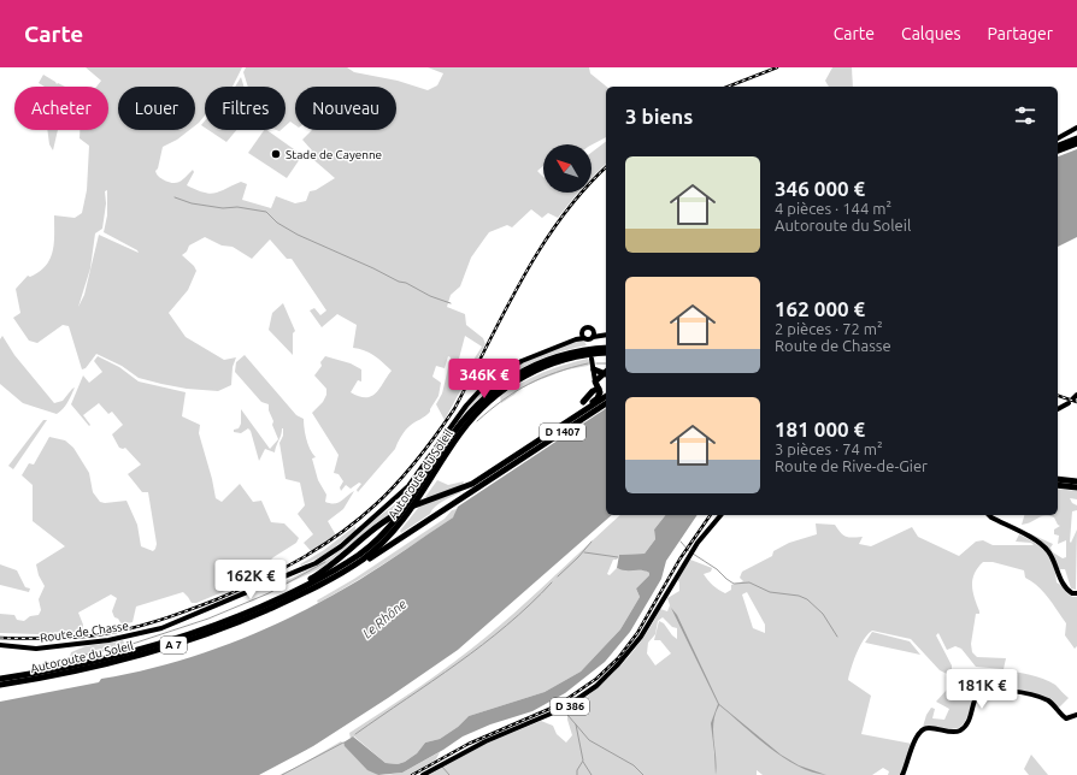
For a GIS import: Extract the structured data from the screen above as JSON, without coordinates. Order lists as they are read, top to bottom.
{
  "streets": {
    "highway": ["D 1407", "Autoroute du Soleil", "A 7"],
    "main road": ["Route de Chasse", "D 386"]
  },
  "crossings": [
    ["D 1407", "Autoroute du Soleil"]
  ],
  "water": ["Le Rhône"],
  "places": ["Stade de Cayenne"],
  "north": "top left",
  "page": {
    "header": "Carte",
    "nav": ["Carte", "Calques", "Partager"],
    "chip": [
      "Acheter",
      "Louer",
      "Filtres",
      "Nouveau"
    ],
    "heading": "3 biens",
    "list": [
      {
        "name": "346 000 €",
        "note": "4 pièces · 144 m² · Autoroute du Soleil"
      },
      {
        "name": "162 000 €",
        "note": "2 pièces · 72 m² · Route de Chasse"
      },
      {
        "name": "181 000 €",
        "note": "3 pièces · 74 m² · Route de Rive-de-Gier"
      }
    ],
    "price": ["346K €", "162K €", "181K €"]
  }
}
